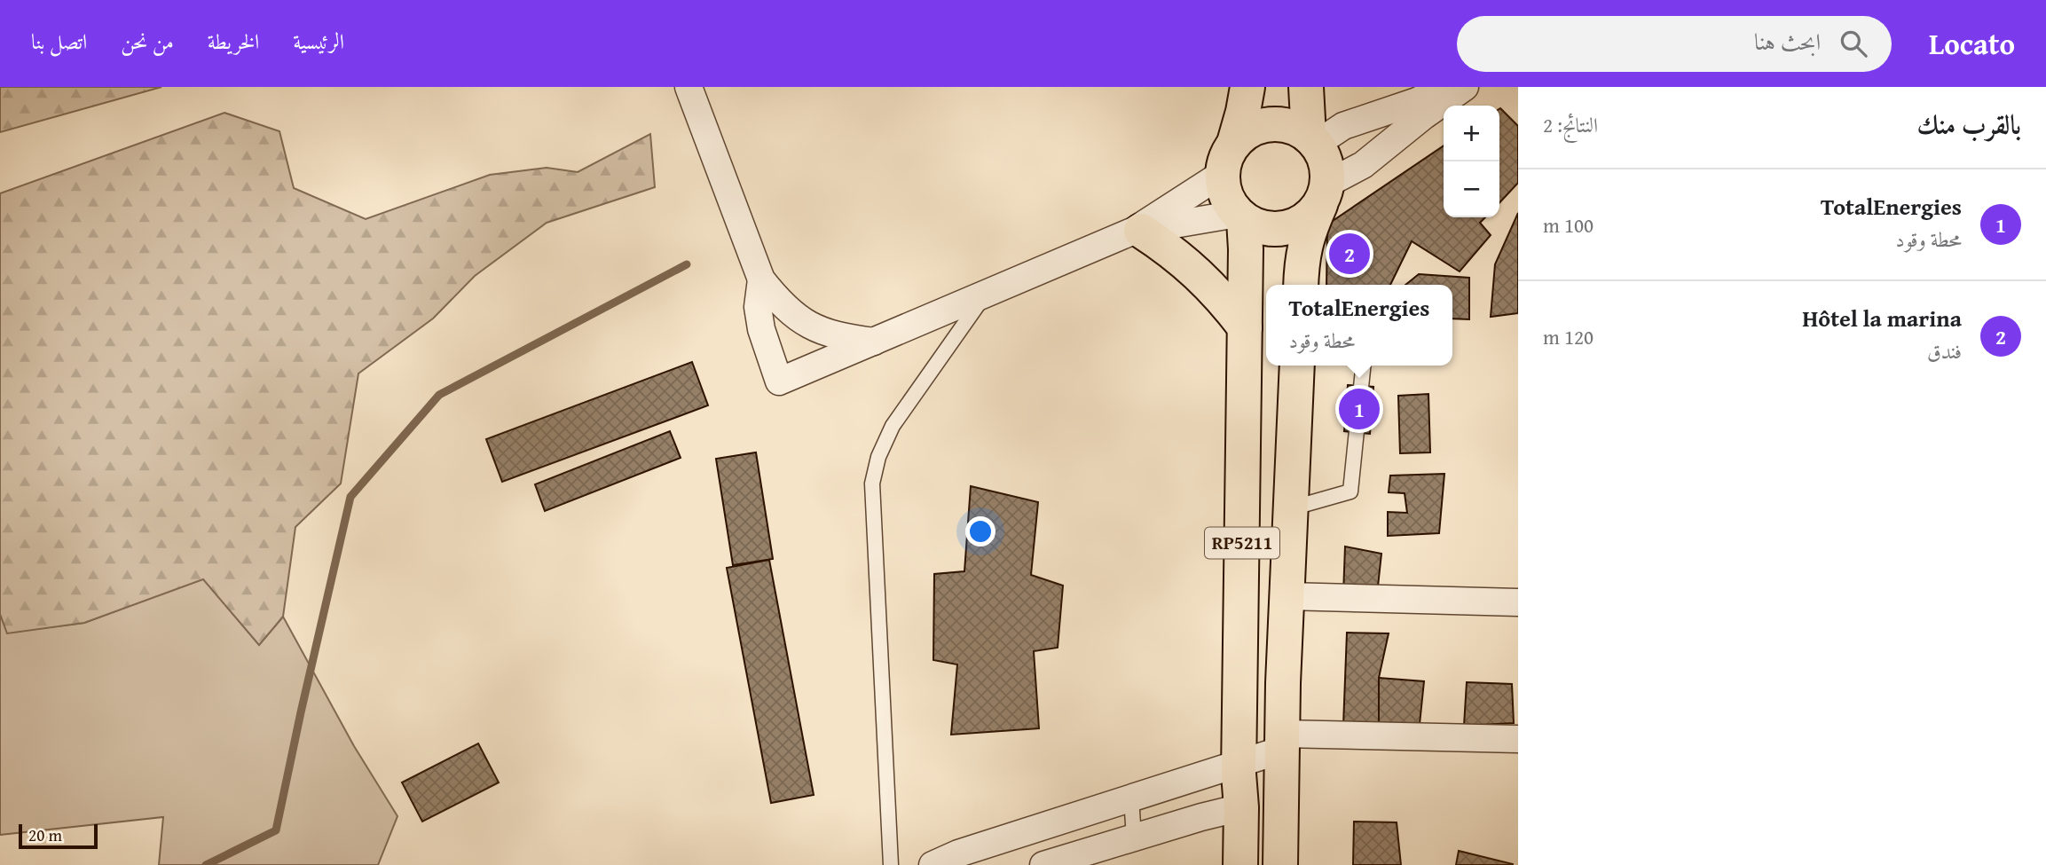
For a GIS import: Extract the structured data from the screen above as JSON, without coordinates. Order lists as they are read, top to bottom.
{
  "streets": {
    "main road": ["RP5211"]
  },
  "scale_bar": "20 m",
  "page": {
    "header": "Locato",
    "search": "ابحث هنا",
    "nav": [
      "الرئيسية",
      "الخريطة",
      "من نحن",
      "اتصل بنا"
    ],
    "heading": ["بالقرب منك", "النتائج: 2"],
    "map_buttons": ["+", "−"],
    "list": [
      {
        "mark": "1",
        "name": "TotalEnergies",
        "note": "محطة وقود",
        "value": "100 m"
      },
      {
        "mark": "2",
        "name": "Hôtel la marina",
        "note": "فندق",
        "value": "120 m"
      }
    ],
    "pins": ["2", "1"],
    "popup": ["TotalEnergies", "محطة وقود"],
    "scale": "20 m"
  }
}
